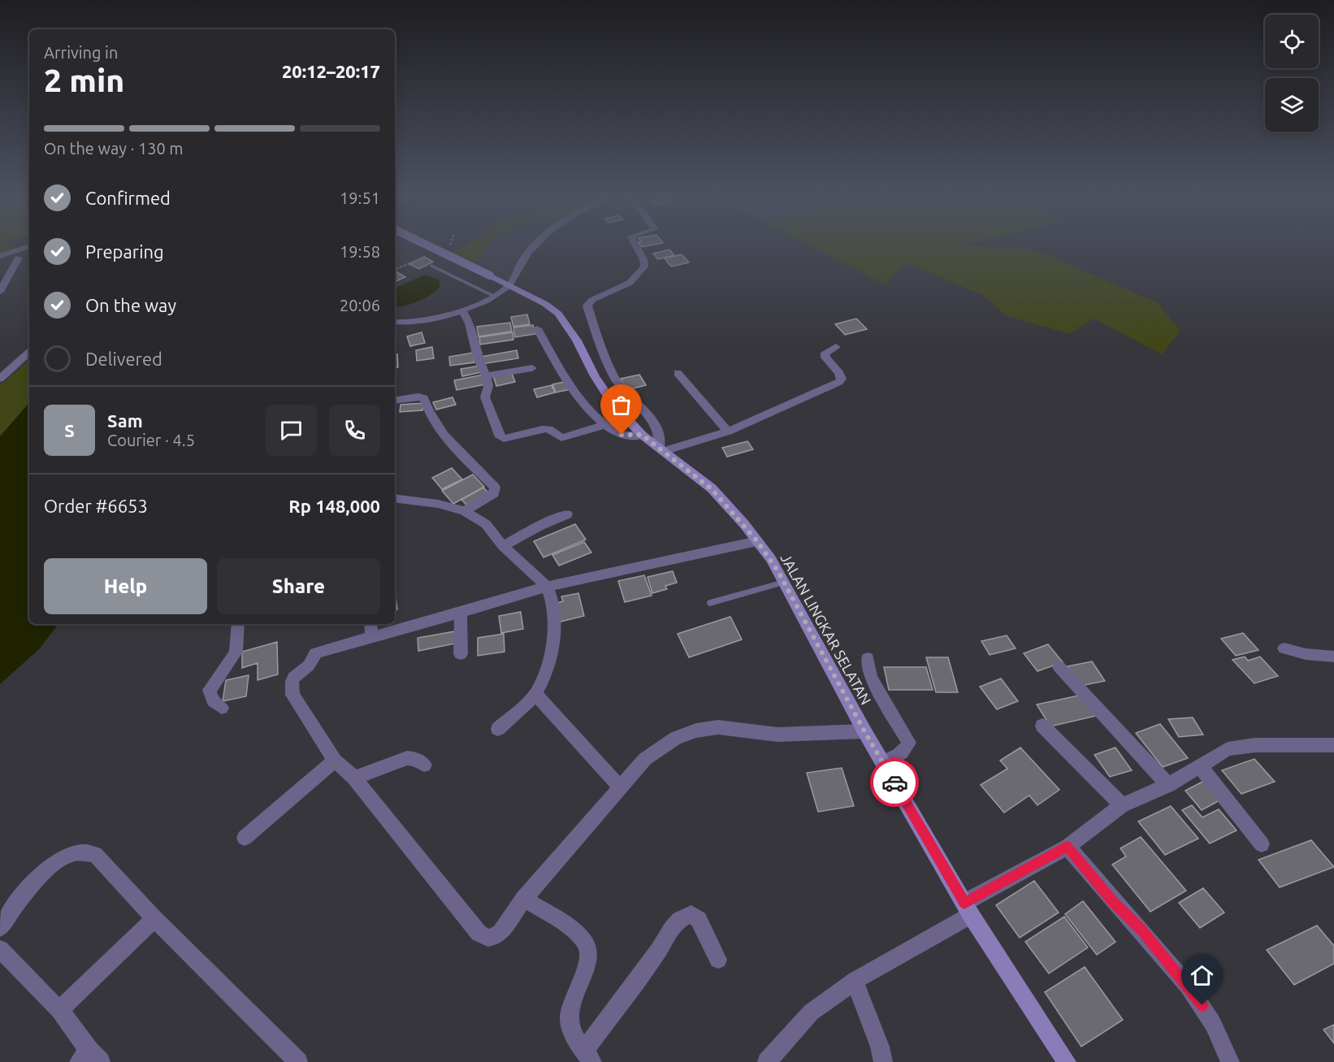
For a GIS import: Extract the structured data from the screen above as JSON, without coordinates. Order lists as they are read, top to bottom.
{
  "streets": {
    "main road": ["JALAN LINGKAR SELATAN"]
  },
  "page": {
    "heading": ["2 min", "Arriving in", "20:12–20:17"],
    "panel": [
      "Sam",
      "Courier · 4.5",
      "Order #6653",
      "Rp 148,000"
    ],
    "bar": "On the way · 130 m",
    "list": [
      ["Confirmed", "19:51"],
      ["Preparing", "19:58"],
      ["On the way", "20:06"],
      "Delivered"
    ],
    "round": "S",
    "buttons": ["Help", "Share"]
  }
}
